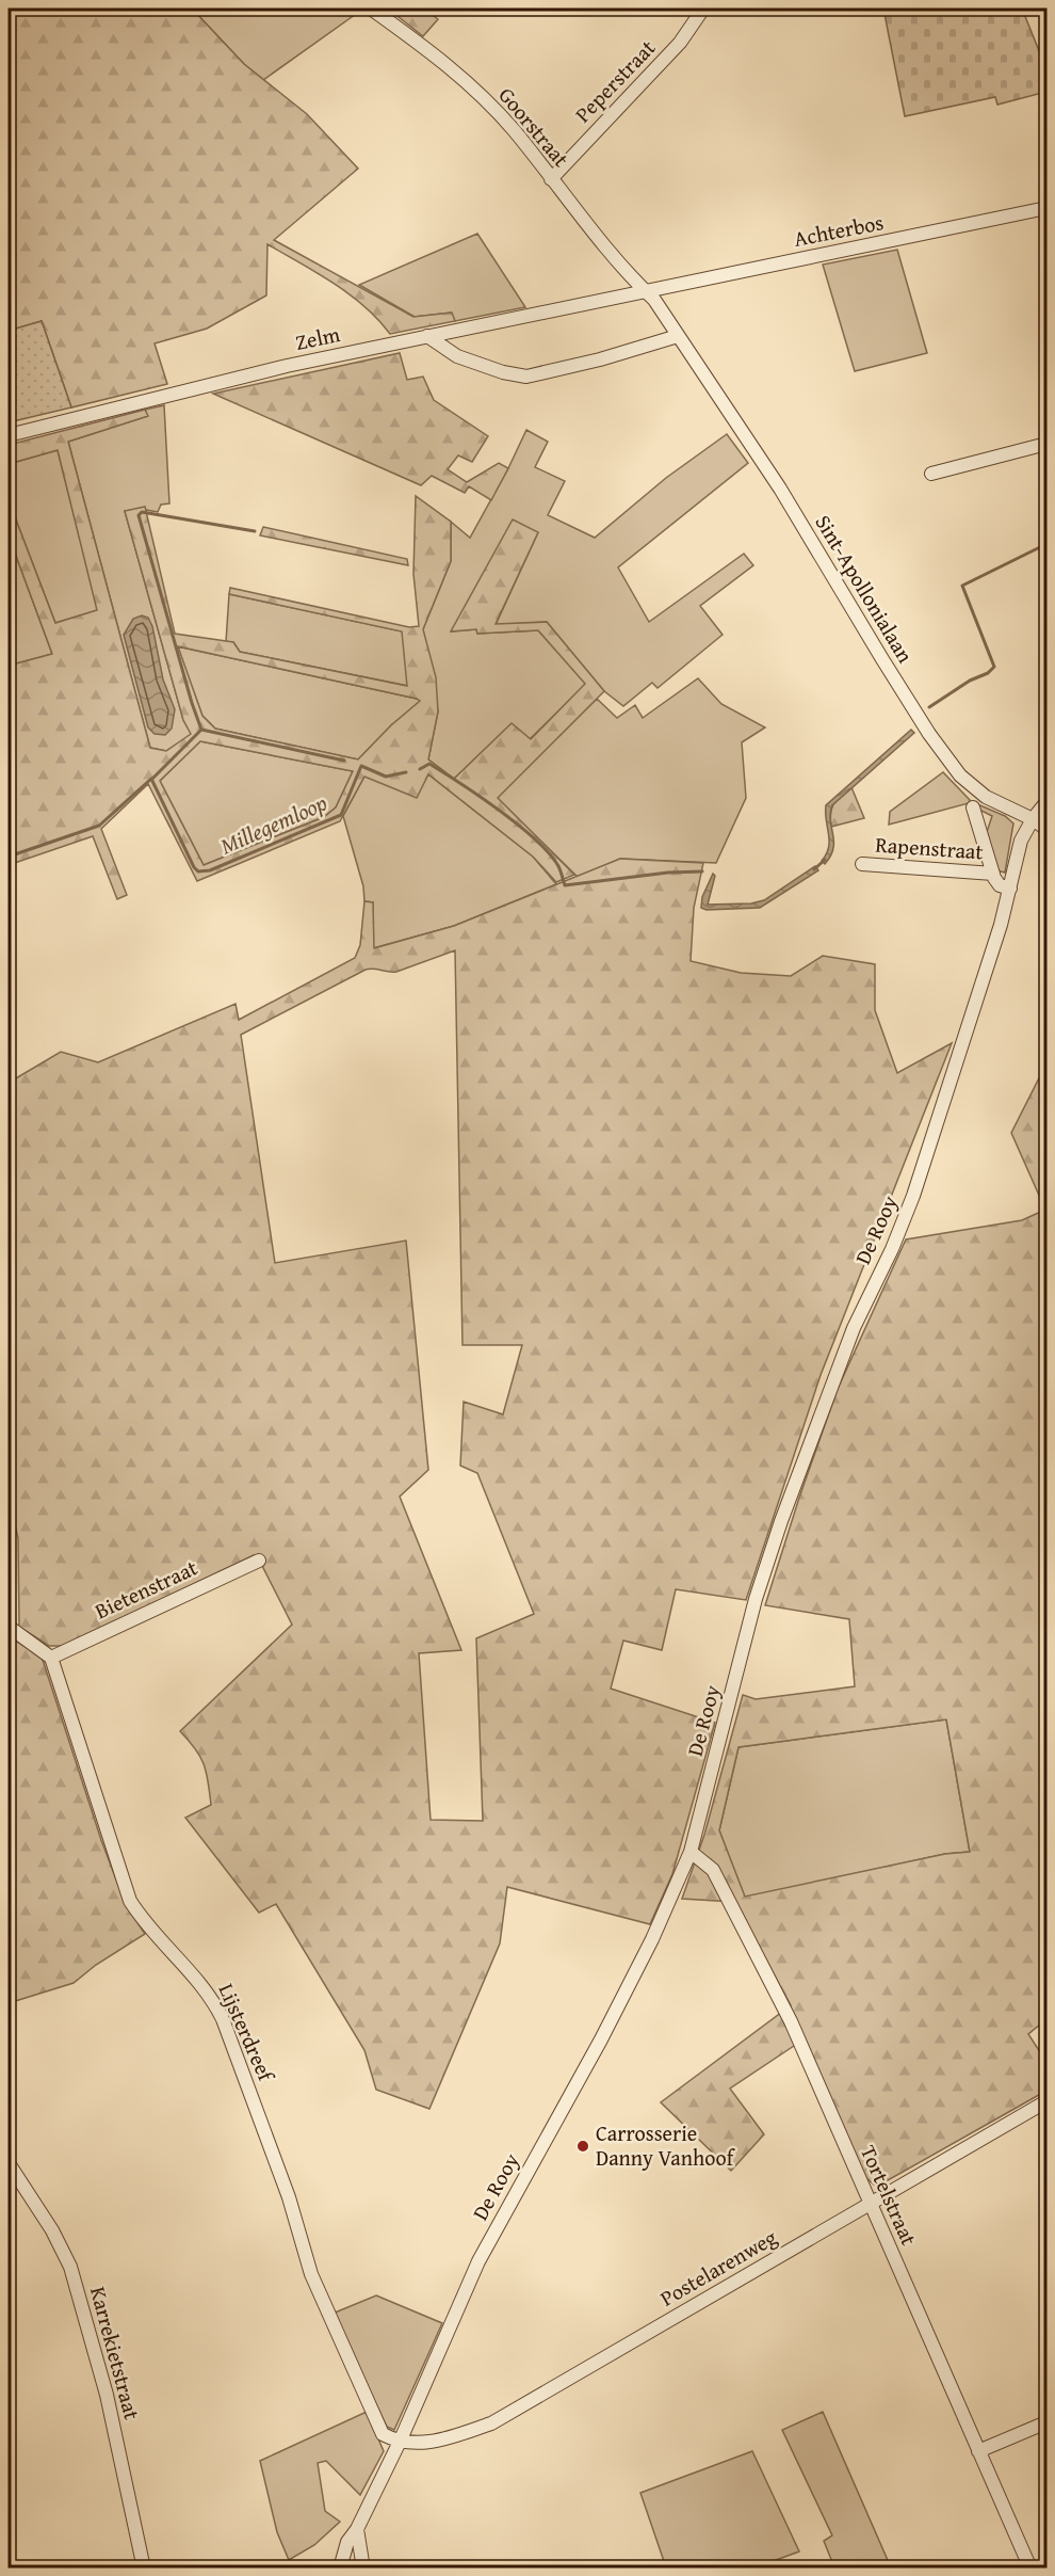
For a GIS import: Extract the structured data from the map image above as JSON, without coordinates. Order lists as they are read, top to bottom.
{
  "streets": {
    "street": [
      "Peperstraat",
      "Goorstraat",
      "Achterbos",
      "Zelm",
      "Sint-Apollonialaan",
      "Rapenstraat",
      "De Rooy",
      "Bietenstraat",
      "Lijsterdreef",
      "Tortelstraat",
      "Postelarenweg",
      "Karrekietstraat"
    ]
  },
  "crossings": [
    ["Peperstraat", "Goorstraat"],
    ["Goorstraat", "Achterbos"],
    ["Goorstraat", "Zelm"],
    ["Goorstraat", "Sint-Apollonialaan"],
    ["Achterbos", "Zelm"],
    ["Achterbos", "Sint-Apollonialaan"],
    ["Zelm", "Sint-Apollonialaan"],
    ["Sint-Apollonialaan", "De Rooy"],
    ["De Rooy", "Lijsterdreef"],
    ["De Rooy", "Tortelstraat"],
    ["De Rooy", "Postelarenweg"],
    ["Bietenstraat", "Lijsterdreef"],
    ["Lijsterdreef", "Postelarenweg"],
    ["Tortelstraat", "Postelarenweg"]
  ],
  "water": ["Millegemloop"],
  "places": ["Carrosserie Danny Vanhoof"]
}
